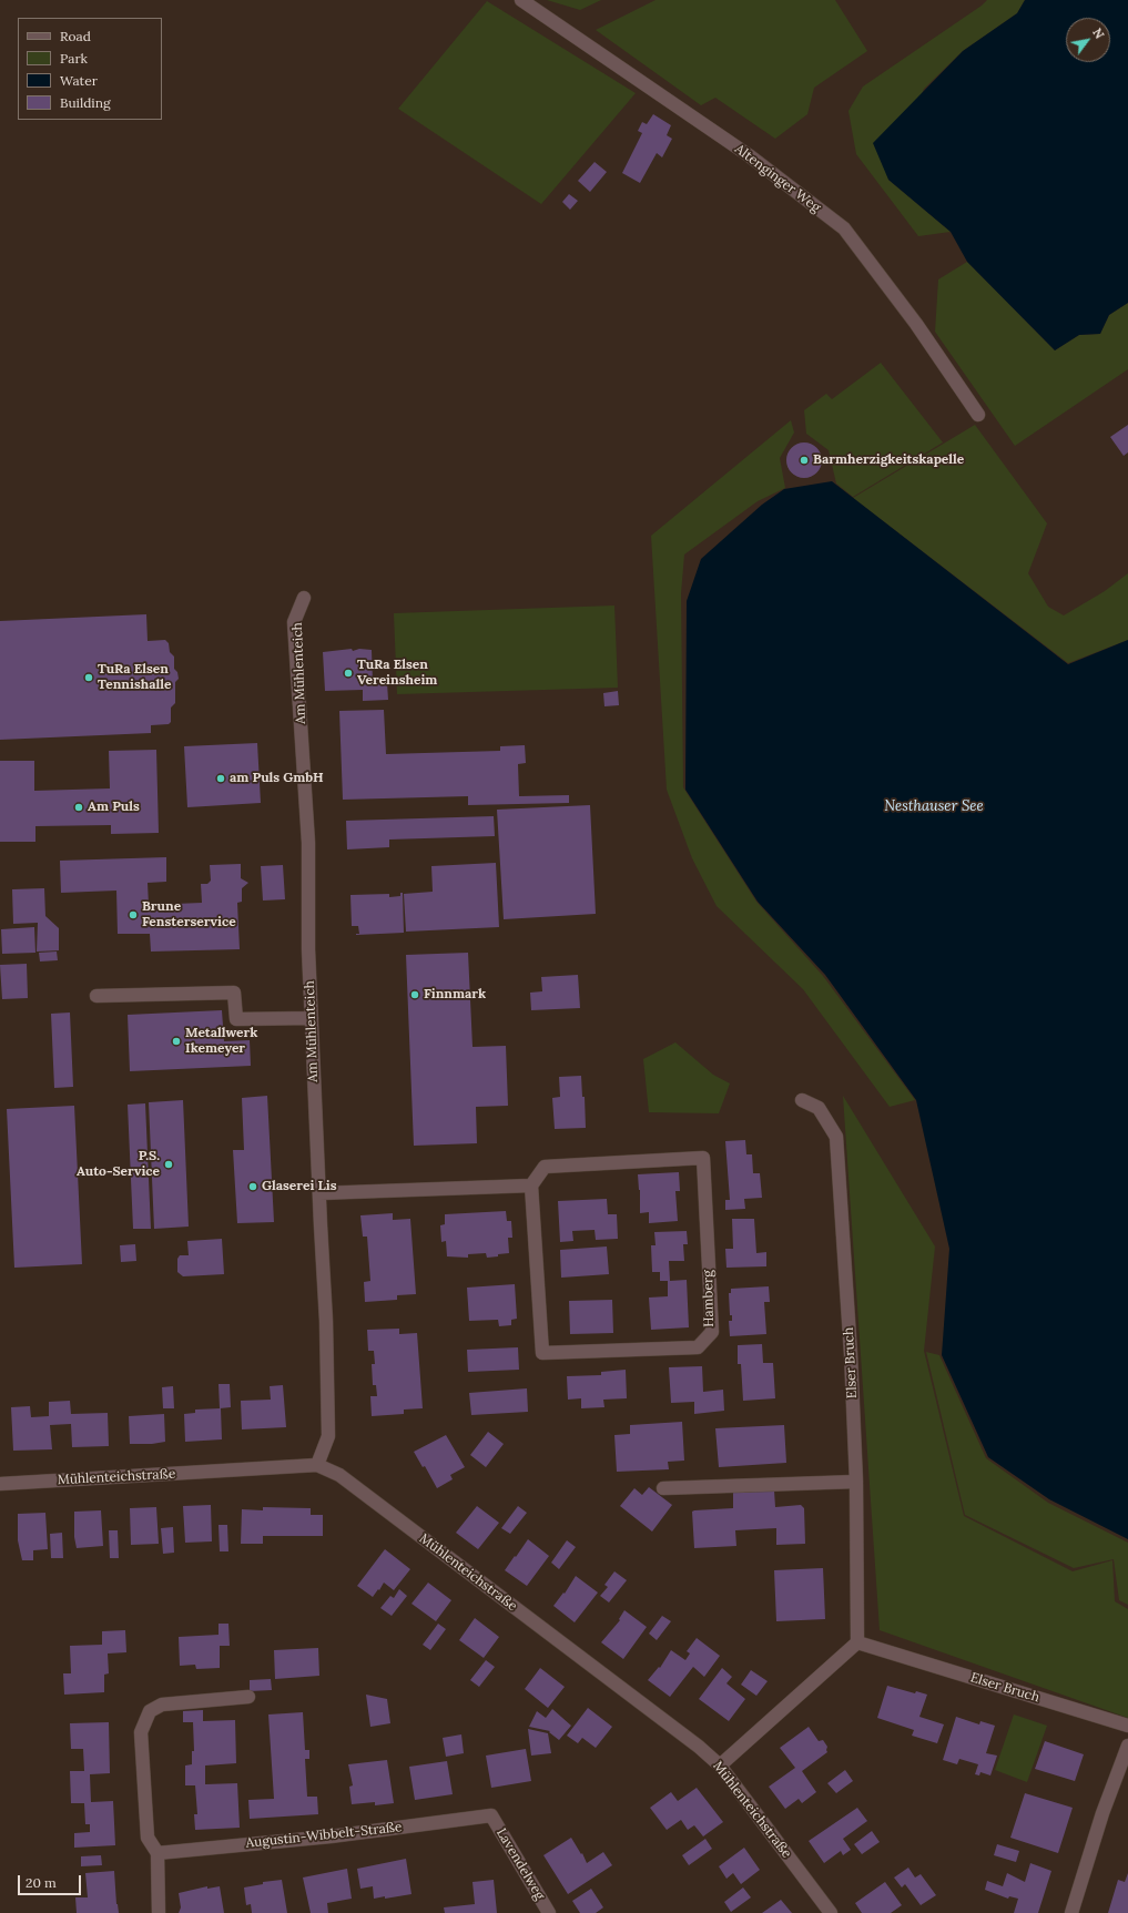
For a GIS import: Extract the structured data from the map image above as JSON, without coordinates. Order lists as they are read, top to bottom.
{
  "streets": {
    "street": [
      "Altenginger Weg",
      "Am Mühlenteich",
      "Hamberg",
      "Elser Bruch",
      "Mühlenteichstraße",
      "Augustin-Wibbelt-Straße",
      "Lavendelweg"
    ]
  },
  "crossings": [
    ["Am Mühlenteich", "Mühlenteichstraße"],
    ["Augustin-Wibbelt-Straße", "Lavendelweg"]
  ],
  "water": ["Nesthauser See"],
  "places": [
    "Barmherzigkeitskapelle",
    "TuRa Elsen Vereinsheim",
    "TuRa Elsen Tennishalle",
    "am Puls GmbH",
    "Am Puls",
    "Brune Fensterservice",
    "Finnmark",
    "Metallwerk Ikemeyer",
    "P.S. Auto-Service",
    "Glaserei Lis"
  ],
  "legend": [
    "Road",
    "Park",
    "Water",
    "Building"
  ],
  "scale_bar": "20 m",
  "north": "top right"
}
